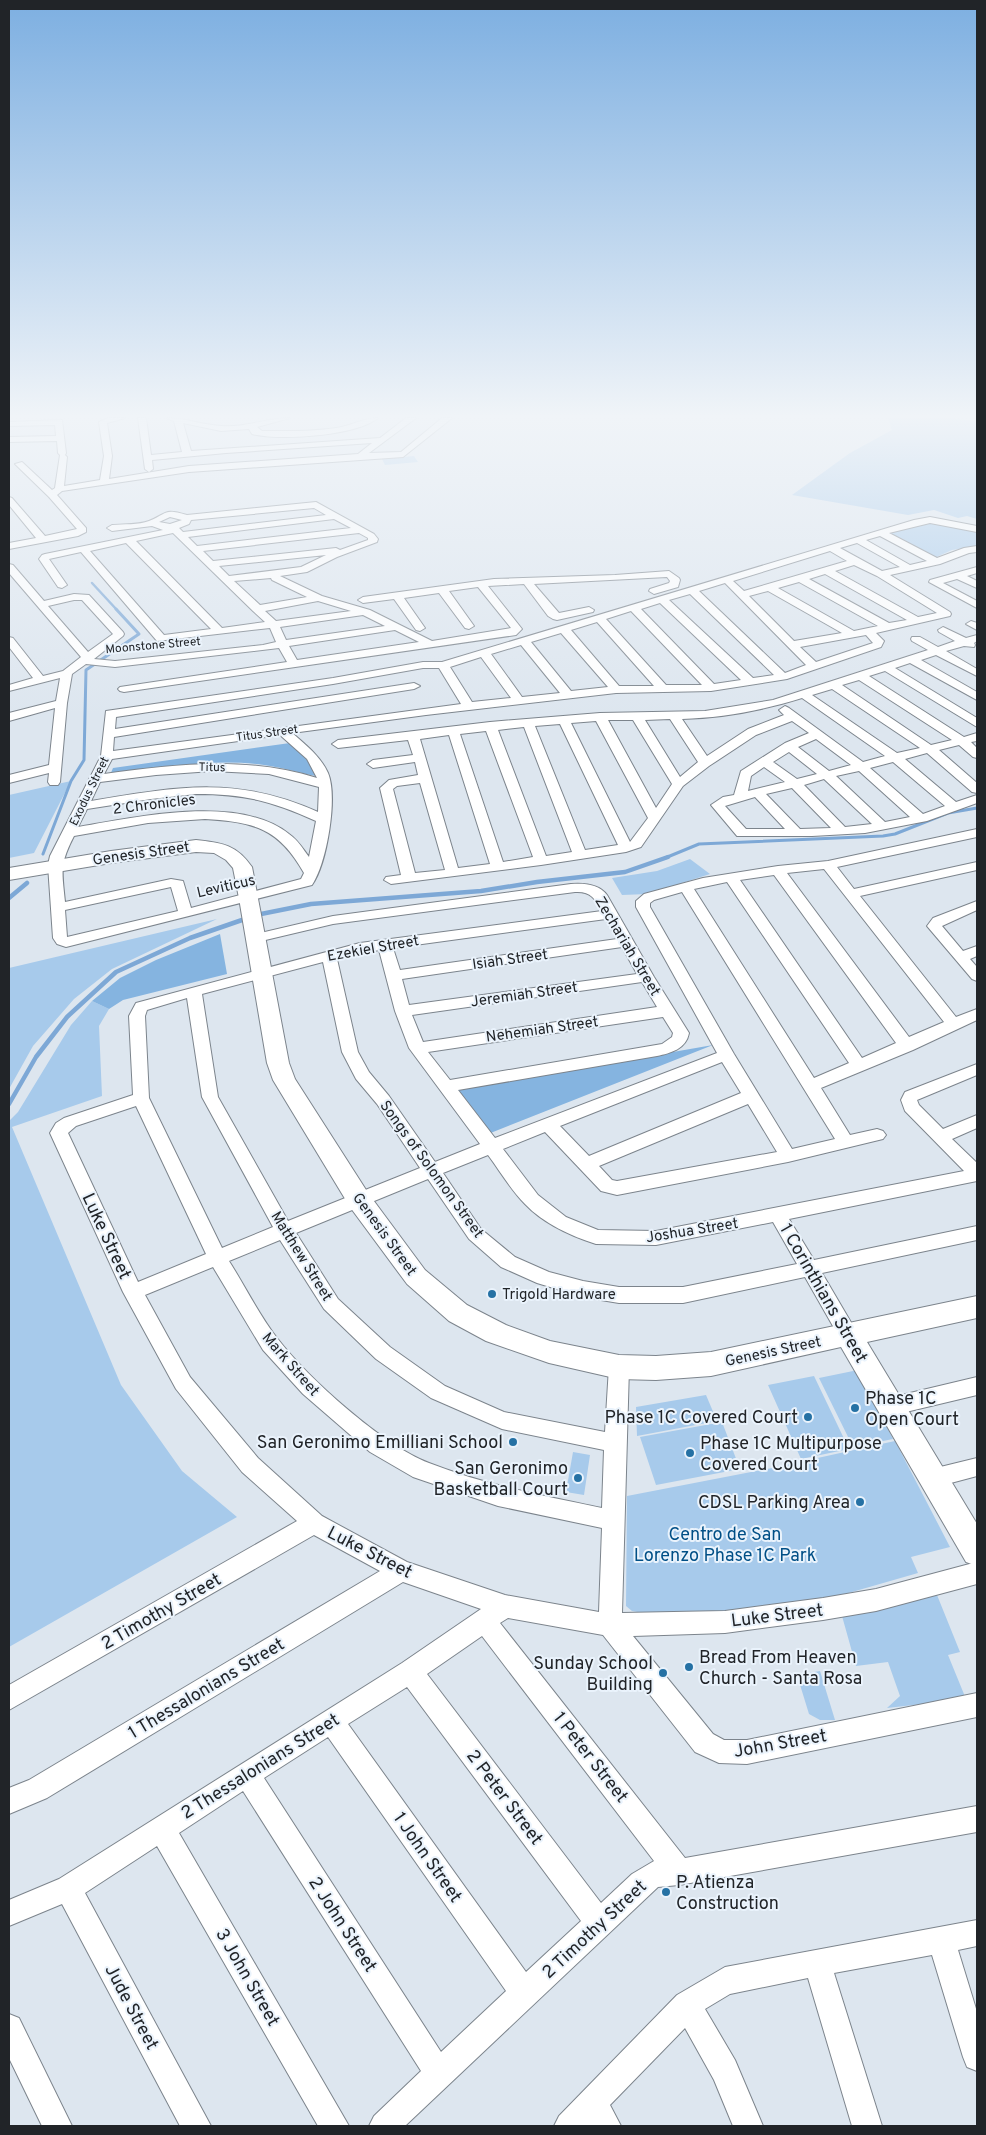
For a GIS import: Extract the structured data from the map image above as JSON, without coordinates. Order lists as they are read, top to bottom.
{
  "streets": {
    "street": [
      "Moonstone Street",
      "Titus Street",
      "Titus",
      "Exodus Street",
      "2 Chronicles",
      "Genesis Street",
      "Leviticus",
      "Zechariah Street",
      "Ezekiel Street",
      "Isiah Street",
      "Jeremiah Street",
      "Nehemiah Street",
      "Songs of Solomon Street",
      "Joshua Street",
      "Luke Street",
      "Matthew Street",
      "1 Corinthians Street",
      "Mark Street",
      "2 Timothy Street",
      "1 Thessalonians Street",
      "John Street",
      "1 Peter Street",
      "2 Thessalonians Street",
      "2 Peter Street",
      "1 John Street",
      "2 John Street",
      "3 John Street",
      "Jude Street"
    ]
  },
  "crossings": [
    ["Titus Street", "Exodus Street"],
    ["Titus", "Exodus Street"],
    ["Exodus Street", "2 Chronicles"],
    ["Exodus Street", "Genesis Street"],
    ["Exodus Street", "Leviticus"],
    ["2 Chronicles", "Leviticus"],
    ["Genesis Street", "Leviticus"],
    ["Genesis Street", "Zechariah Street"],
    ["Genesis Street", "Ezekiel Street"],
    ["Genesis Street", "1 Corinthians Street"],
    ["Zechariah Street", "Ezekiel Street"],
    ["Zechariah Street", "Isiah Street"],
    ["Zechariah Street", "Jeremiah Street"],
    ["Zechariah Street", "Nehemiah Street"],
    ["Zechariah Street", "Joshua Street"],
    ["Ezekiel Street", "Songs of Solomon Street"],
    ["Ezekiel Street", "Joshua Street"],
    ["Ezekiel Street", "Matthew Street"],
    ["Ezekiel Street", "Mark Street"],
    ["Isiah Street", "Joshua Street"],
    ["Jeremiah Street", "Joshua Street"],
    ["Nehemiah Street", "Joshua Street"],
    ["Songs of Solomon Street", "1 Corinthians Street"],
    ["Joshua Street", "1 Corinthians Street"],
    ["Luke Street", "Mark Street"],
    ["Luke Street", "2 Timothy Street"],
    ["Luke Street", "1 Thessalonians Street"],
    ["Luke Street", "John Street"],
    ["Luke Street", "2 Thessalonians Street"],
    ["2 Timothy Street", "1 Peter Street"],
    ["2 Timothy Street", "2 Peter Street"],
    ["2 Timothy Street", "1 John Street"],
    ["2 Timothy Street", "2 John Street"],
    ["1 Peter Street", "2 Thessalonians Street"],
    ["2 Thessalonians Street", "2 Peter Street"],
    ["2 Thessalonians Street", "1 John Street"],
    ["2 Thessalonians Street", "2 John Street"],
    ["2 Thessalonians Street", "3 John Street"],
    ["2 Thessalonians Street", "Jude Street"]
  ],
  "parks": ["Centro de San Lorenzo Phase 1C Park"],
  "places": [
    "Trigold Hardware",
    "Phase 1C Open Court",
    "Phase 1C Covered Court",
    "San Geronimo Emilliani School",
    "Phase 1C Multipurpose Covered Court",
    "San Geronimo Basketball Court",
    "CDSL Parking Area",
    "Bread From Heaven Church - Santa Rosa",
    "Sunday School Building",
    "P. Atienza Construction"
  ]
}
